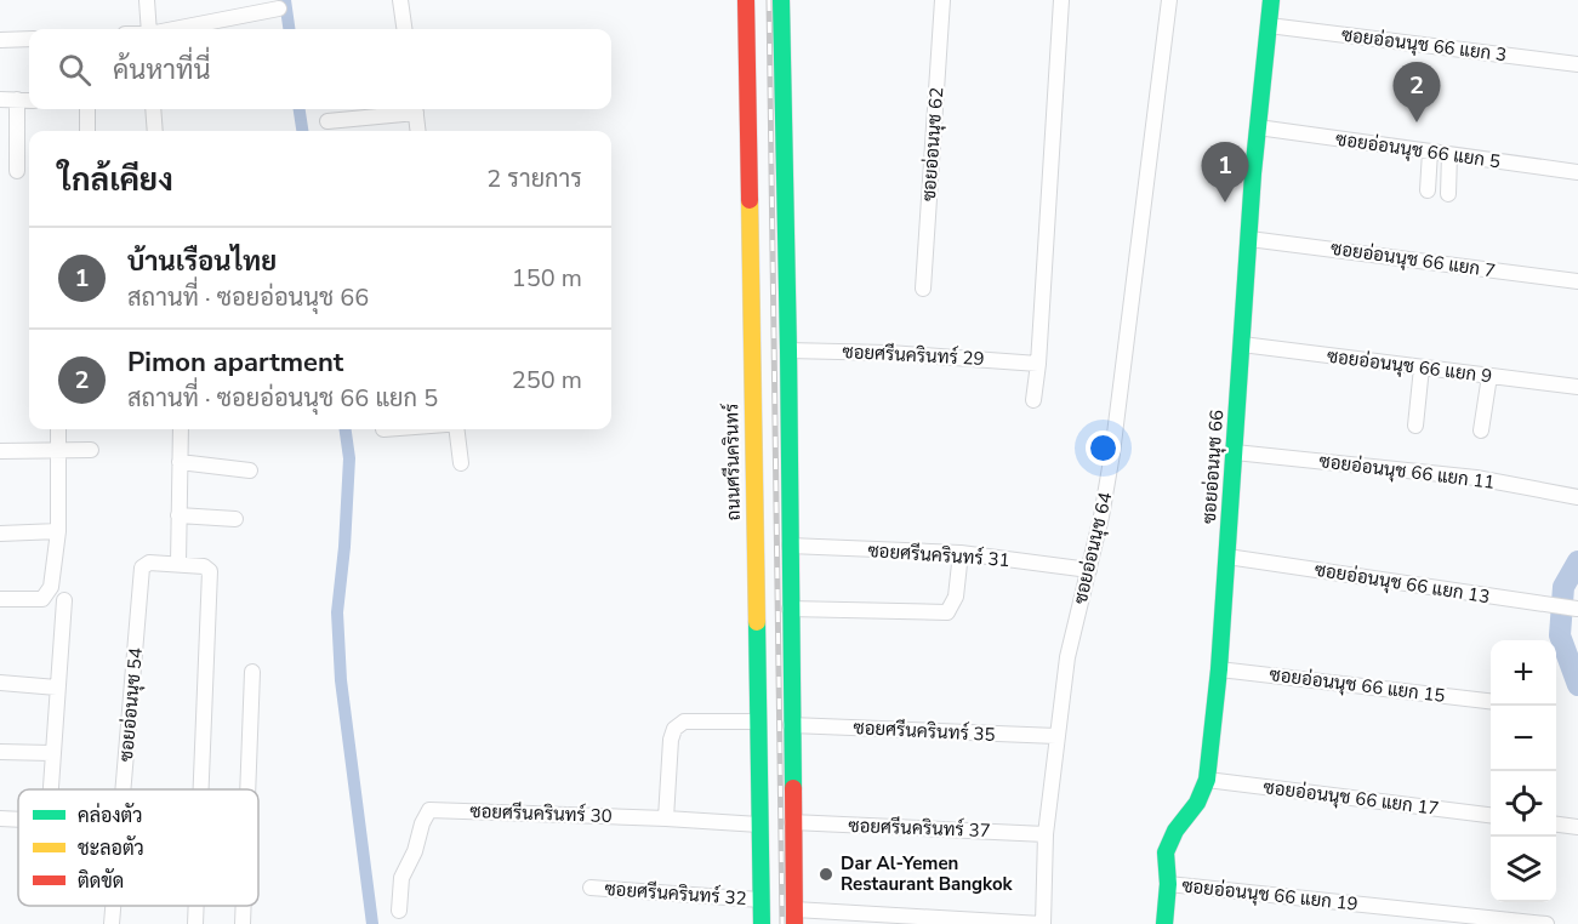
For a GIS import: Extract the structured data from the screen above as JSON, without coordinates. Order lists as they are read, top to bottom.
{
  "streets": {
    "main road": ["ถนนศรีนครินทร์", "ซอยอ่อนนุช 66"],
    "street": [
      "ซอยอ่อนนุช 66 แยก 3",
      "ซอยอ่อนนุช 62",
      "ซอยอ่อนนุช 66 แยก 5",
      "ซอยอ่อนนุช 66 แยก 7",
      "ซอยศรีนครินทร์ 29",
      "ซอยอ่อนนุช 66 แยก 9",
      "ซอยอ่อนนุช 66 แยก 11",
      "ซอยอ่อนนุช 64",
      "ซอยศรีนครินทร์ 31",
      "ซอยอ่อนนุช 66 แยก 13",
      "ซอยอ่อนนุช 66 แยก 15",
      "ซอยอ่อนนุช 54",
      "ซอยศรีนครินทร์ 35",
      "ซอยอ่อนนุช 66 แยก 17",
      "ซอยศรีนครินทร์ 30",
      "ซอยศรีนครินทร์ 37",
      "ซอยศรีนครินทร์ 32",
      "ซอยอ่อนนุช 66 แยก 19"
    ]
  },
  "crossings": [
    ["ซอยอ่อนนุช 66 แยก 3", "ซอยอ่อนนุช 66"],
    ["ซอยอ่อนนุช 66 แยก 5", "ซอยอ่อนนุช 66"],
    ["ซอยอ่อนนุช 66 แยก 7", "ซอยอ่อนนุช 66"],
    ["ซอยอ่อนนุช 66 แยก 9", "ซอยอ่อนนุช 66"],
    ["ถนนศรีนครินทร์", "ซอยศรีนครินทร์ 30"],
    ["ถนนศรีนครินทร์", "ซอยศรีนครินทร์ 32"],
    ["ซอยอ่อนนุช 66", "ซอยอ่อนนุช 66 แยก 11"],
    ["ซอยอ่อนนุช 66", "ซอยอ่อนนุช 66 แยก 13"],
    ["ซอยอ่อนนุช 66", "ซอยอ่อนนุช 66 แยก 15"],
    ["ซอยอ่อนนุช 66", "ซอยอ่อนนุช 66 แยก 17"],
    ["ซอยอ่อนนุช 66", "ซอยอ่อนนุช 66 แยก 19"],
    ["ซอยอ่อนนุช 64", "ซอยศรีนครินทร์ 31"],
    ["ซอยอ่อนนุช 64", "ซอยศรีนครินทร์ 35"],
    ["ซอยอ่อนนุช 64", "ซอยศรีนครินทร์ 37"]
  ],
  "places": ["Dar Al-Yemen Restaurant Bangkok"],
  "legend": ["คล่องตัว", "ชะลอตัว", "ติดขัด"],
  "page": {
    "search": "ค้นหาที่นี่",
    "pins": ["2", "1"],
    "heading": ["ใกล้เคียง", "2 รายการ"],
    "list": [
      {
        "mark": "1",
        "name": "บ้านเรือนไทย",
        "note": "สถานที่ · ซอยอ่อนนุช 66",
        "value": "150 m"
      },
      {
        "mark": "2",
        "name": "Pimon apartment",
        "note": "สถานที่ · ซอยอ่อนนุช 66 แยก 5",
        "value": "250 m"
      }
    ],
    "map_buttons": ["+", "−"]
  }
}
